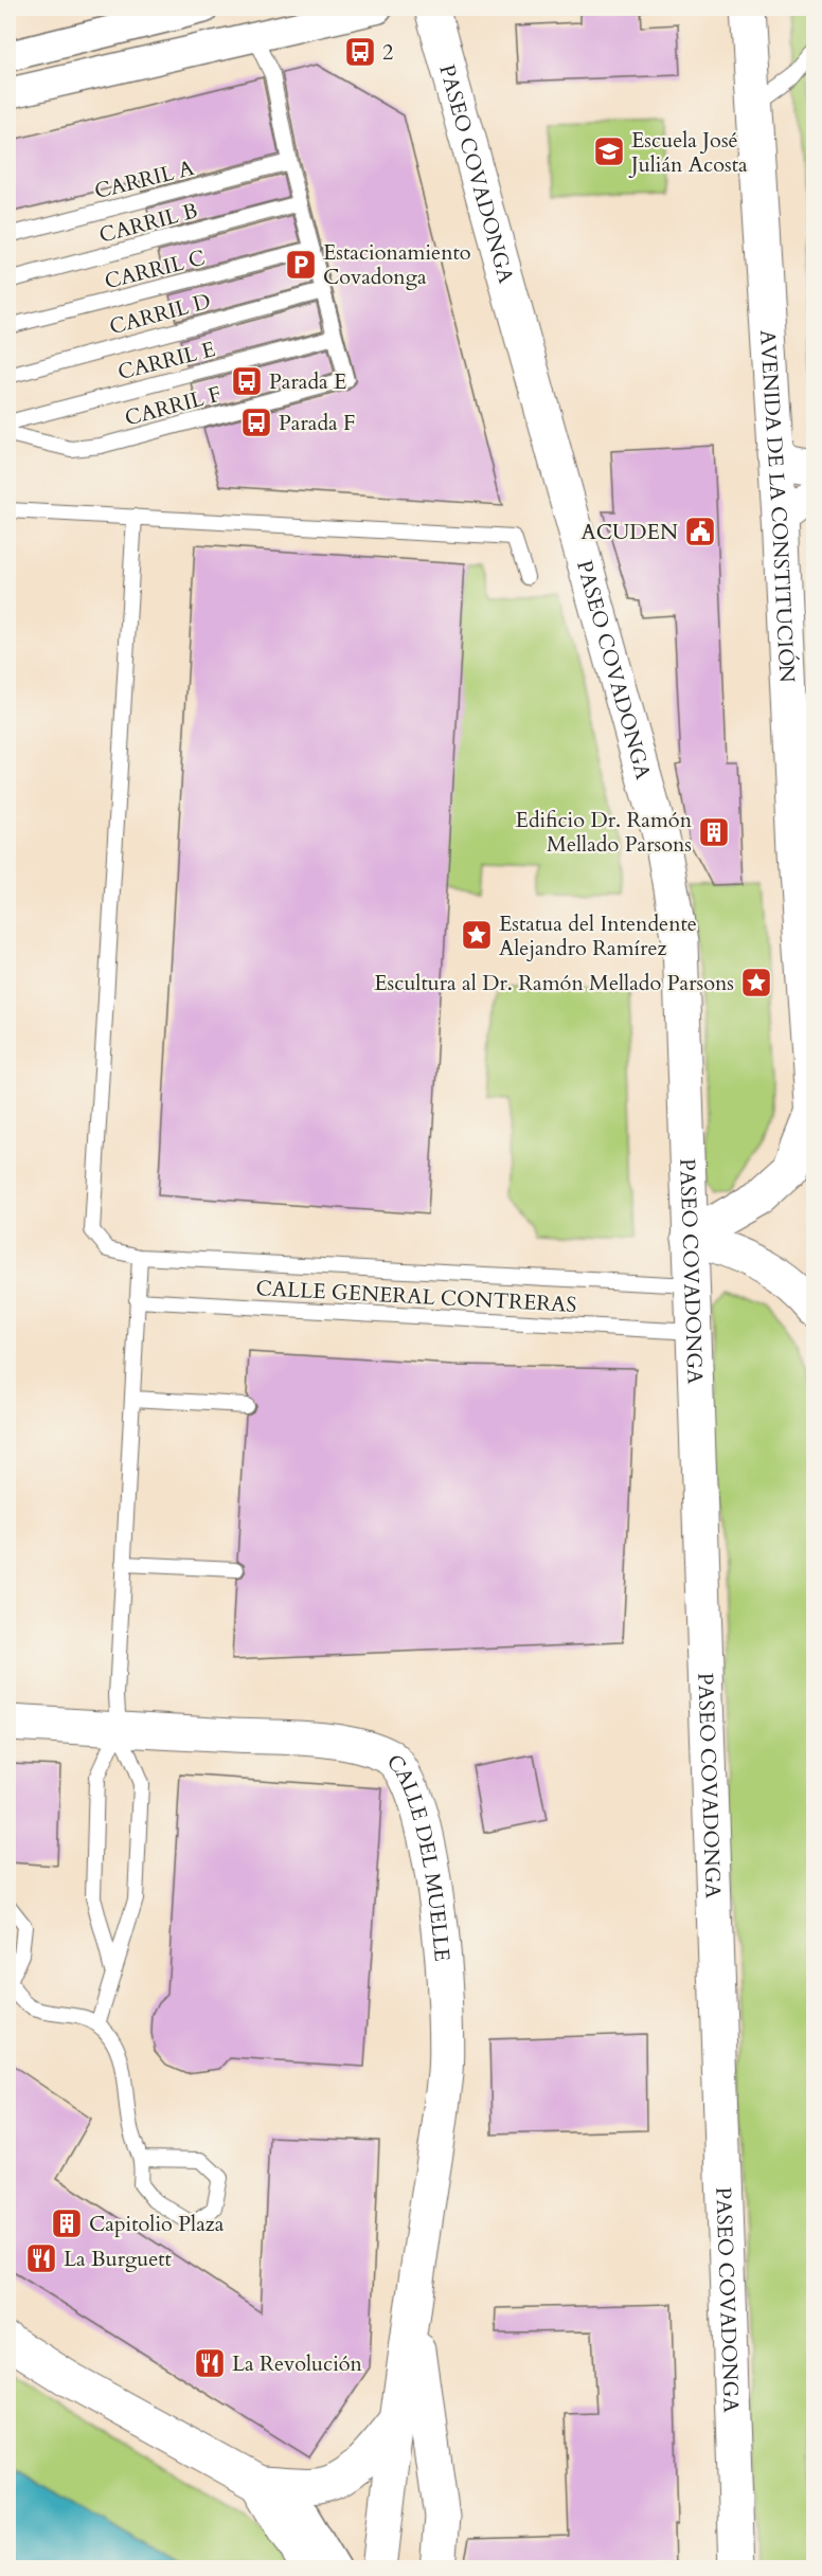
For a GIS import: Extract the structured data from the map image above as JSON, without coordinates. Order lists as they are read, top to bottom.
{
  "streets": {
    "main road": ["PASEO COVADONGA", "AVENIDA DE LA CONSTITUCIÓN", "CALLE DEL MUELLE"],
    "lane": [
      "CARRIL A",
      "CARRIL B",
      "CARRIL C",
      "CARRIL D",
      "CARRIL E",
      "CARRIL F",
      "CALLE GENERAL CONTRERAS"
    ]
  },
  "crossings": [
    ["PASEO COVADONGA", "CALLE GENERAL CONTRERAS"],
    ["CARRIL E", "CARRIL F"]
  ],
  "places": {
    "bus stop": ["2", "Parada E", "Parada F"],
    "school or university": ["Escuela José Julián Acosta"],
    "parking": ["Estacionamiento Covadonga"],
    "public building": ["ACUDEN"],
    "building": ["Edificio Dr. Ramón Mellado Parsons", "Capitolio Plaza"],
    "place": ["Estatua del Intendente Alejandro Ramírez", "Escultura al Dr. Ramón Mellado Parsons"],
    "restaurant": ["La Burguett", "La Revolución"]
  }
}
